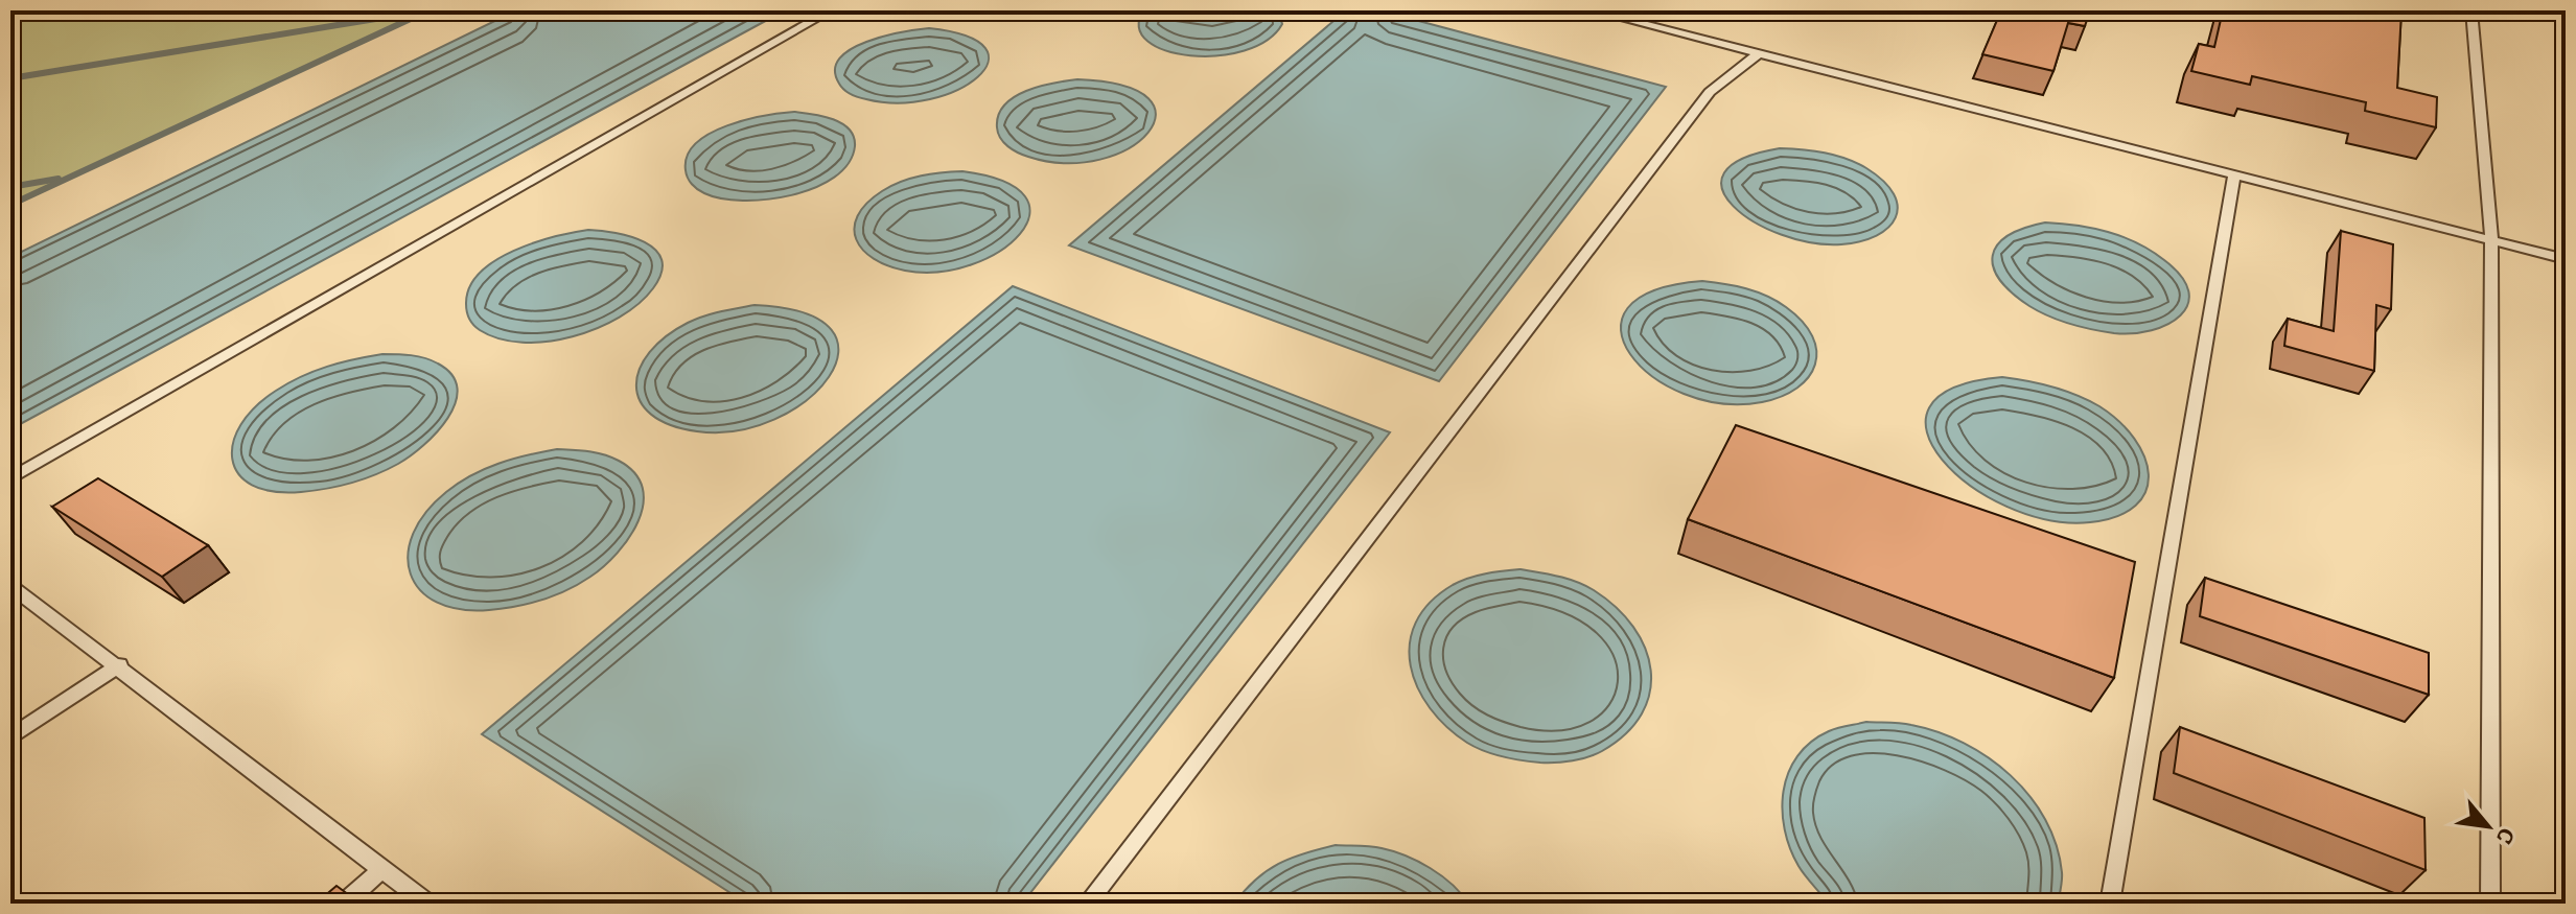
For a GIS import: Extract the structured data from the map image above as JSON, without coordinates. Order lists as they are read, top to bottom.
{
  "north": "bottom right"
}
